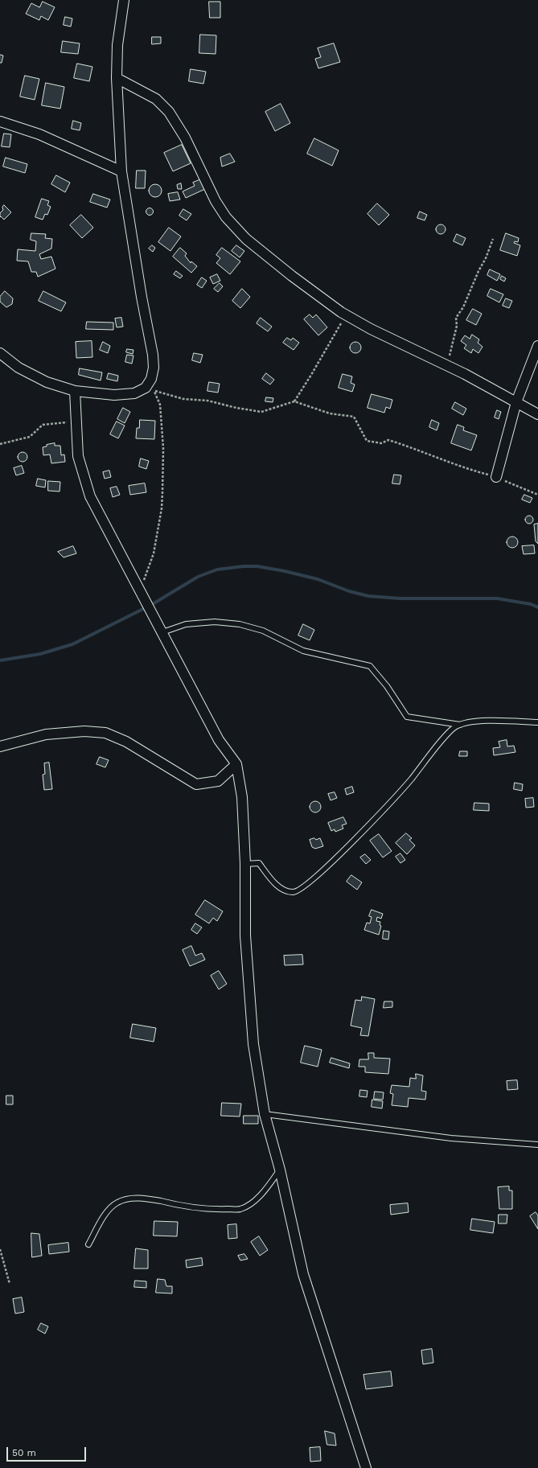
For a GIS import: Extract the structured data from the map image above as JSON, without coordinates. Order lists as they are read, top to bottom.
{
  "scale_bar": "50 m"
}
